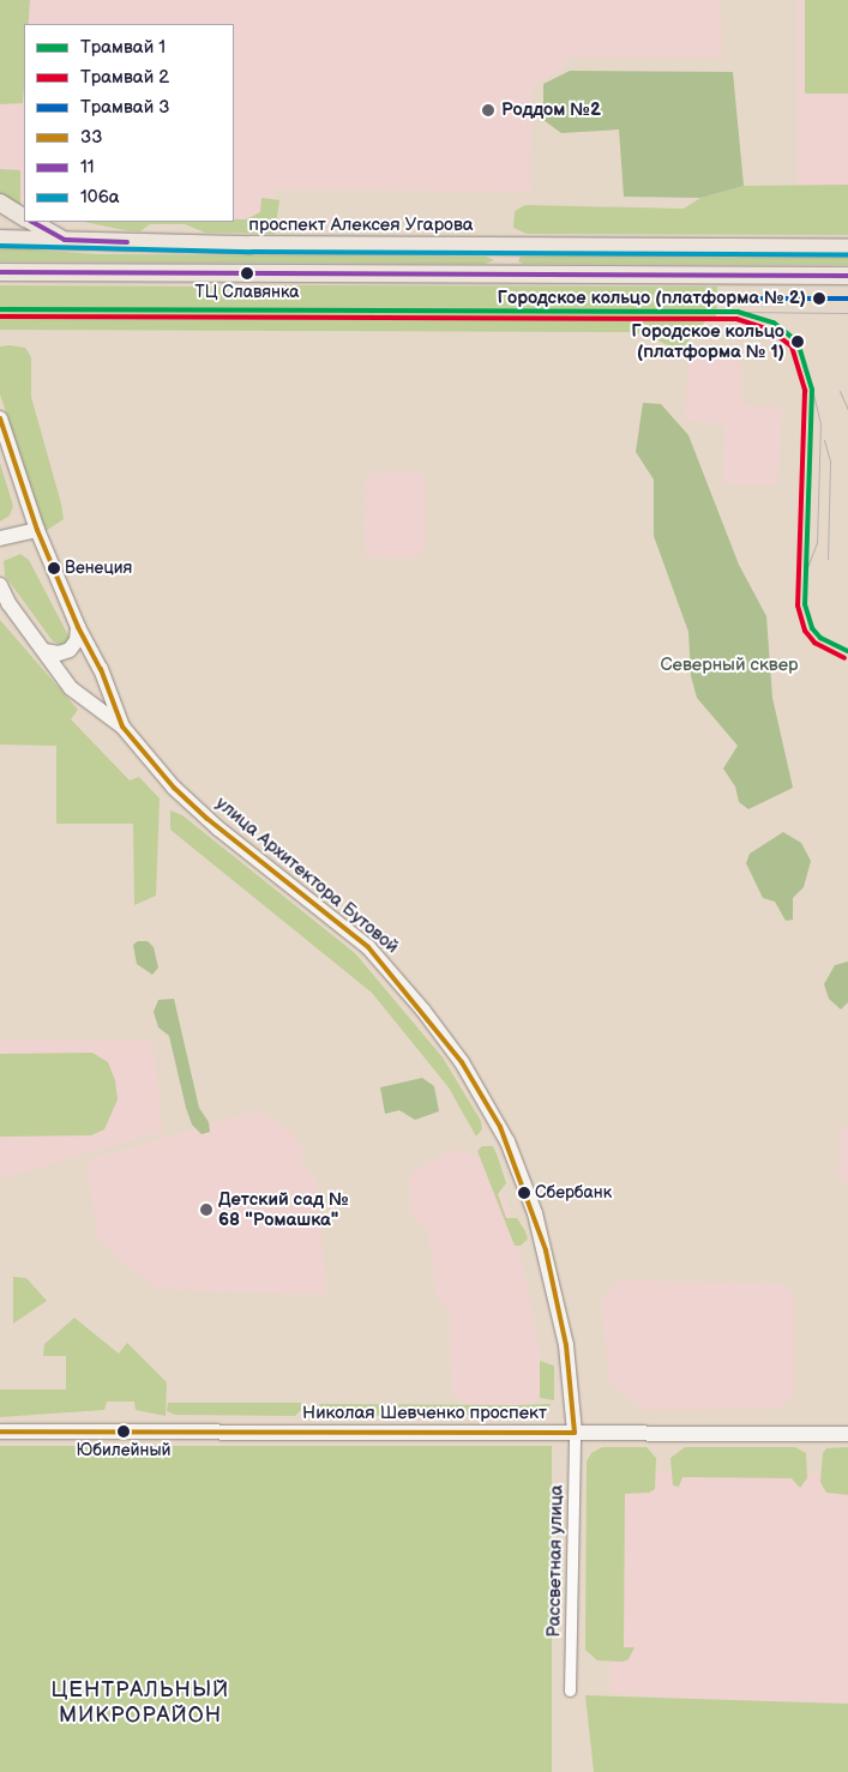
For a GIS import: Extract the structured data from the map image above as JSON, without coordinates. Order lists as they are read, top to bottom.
{
  "streets": {
    "main road": ["проспект Алексея Угарова", "улица Архитектора Бутовой", "Николая Шевченко проспект"],
    "street": ["Рассветная улица"]
  },
  "crossings": [
    ["улица Архитектора Бутовой", "Николая Шевченко проспект"],
    ["улица Архитектора Бутовой", "Рассветная улица"],
    ["Николая Шевченко проспект", "Рассветная улица"]
  ],
  "districts": ["ЦЕНТРАЛЬНЫЙ МИКРОРАЙОН"],
  "parks": ["Северный сквер"],
  "places": [
    "Роддом №2",
    "ТЦ Славянка",
    "Городское кольцо (платформа № 2)",
    "Городское кольцо (платформа № 1)",
    "Венеция",
    "Сбербанк",
    "Детский сад № 68 \"Ромашка\"",
    "Юбилейный"
  ],
  "lines": [
    "transit line 11",
    "transit line 106а",
    "tram line 3",
    "tram line 1",
    "tram line 2",
    "transit line 33"
  ],
  "legend": [
    "Трамвай 1",
    "Трамвай 2",
    "Трамвай 3",
    "33",
    "11",
    "106а"
  ]
}
